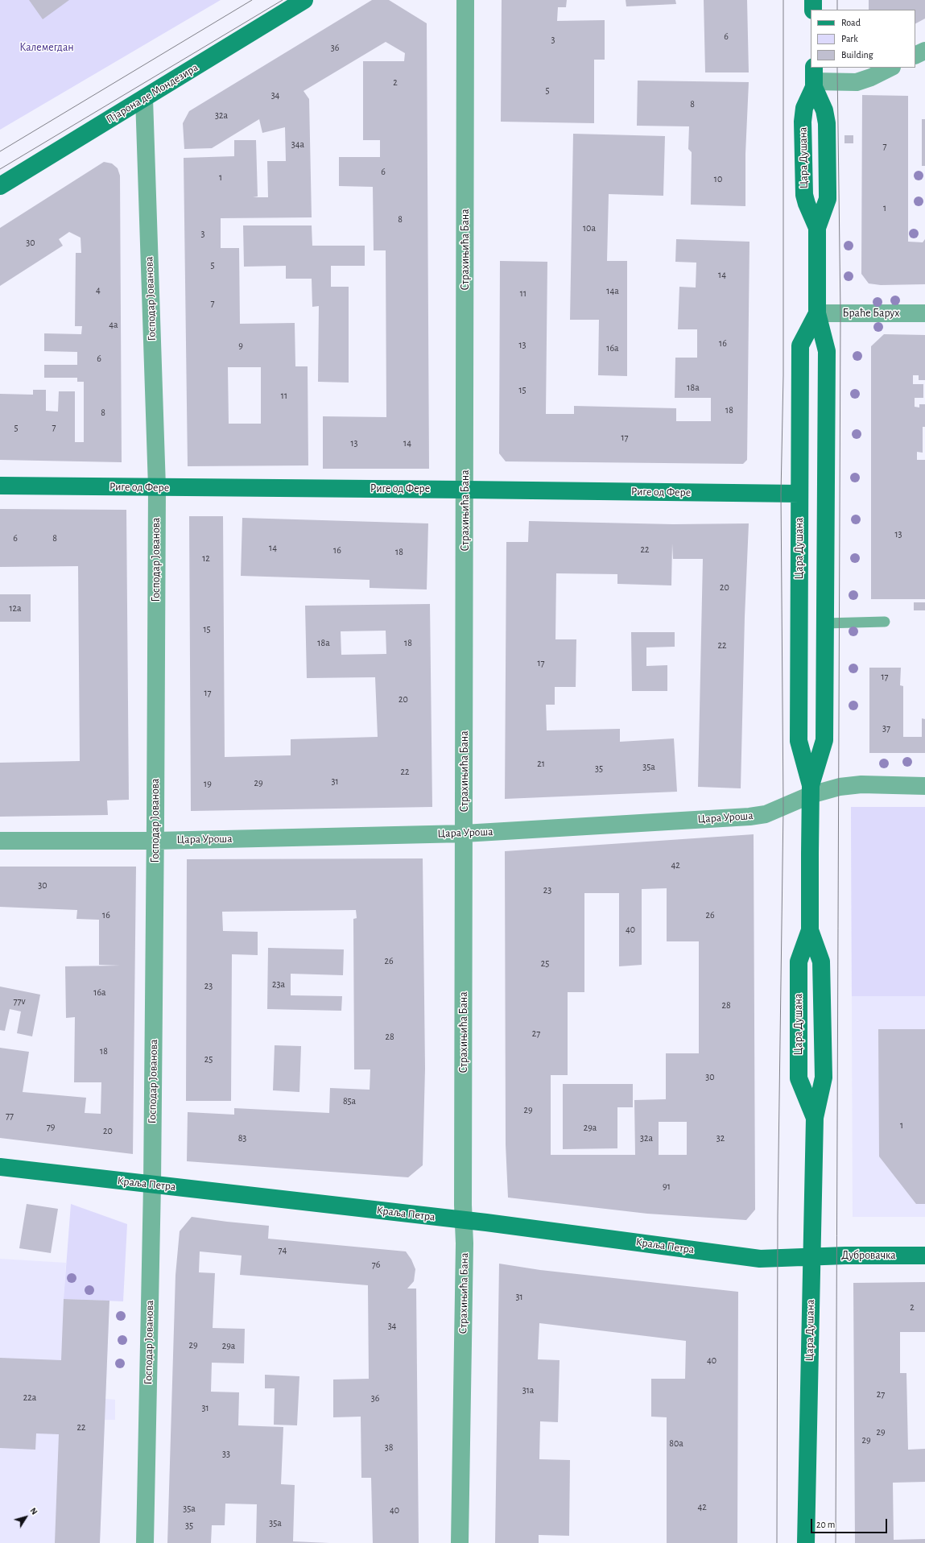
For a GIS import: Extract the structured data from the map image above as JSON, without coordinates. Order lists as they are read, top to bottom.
{
  "streets": {
    "main road": [
      "Пјарона де Мондезира",
      "Цара Душана",
      "Риге од Фере",
      "Краља Петра",
      "Дубровачка"
    ],
    "street": [
      "Страхињића Бана",
      "Господар Јованова",
      "Браће Барух",
      "Цара Уроша"
    ]
  },
  "crossings": [
    ["Пјарона де Мондезира", "Господар Јованова"],
    ["Цара Душана", "Браће Барух"],
    ["Цара Душана", "Риге од Фере"],
    ["Цара Душана", "Цара Уроша"],
    ["Цара Душана", "Краља Петра"],
    ["Цара Душана", "Дубровачка"],
    ["Страхињића Бана", "Риге од Фере"],
    ["Страхињића Бана", "Цара Уроша"],
    ["Страхињића Бана", "Краља Петра"],
    ["Господар Јованова", "Риге од Фере"],
    ["Господар Јованова", "Цара Уроша"],
    ["Господар Јованова", "Краља Петра"],
    ["Краља Петра", "Дубровачка"]
  ],
  "parks": ["Калемегдан"],
  "house_numbers": [
    "6",
    "3",
    "36",
    "2",
    "5",
    "34",
    "8",
    "32a",
    "34a",
    "7",
    "6",
    "1",
    "10",
    "1",
    "8",
    "10a",
    "3",
    "30",
    "5",
    "14",
    "4",
    "14a",
    "11",
    "7",
    "4a",
    "16",
    "13",
    "9",
    "16a",
    "6",
    "18a",
    "15",
    "11",
    "18",
    "8",
    "7",
    "5",
    "17",
    "13",
    "14",
    "13",
    "6",
    "8",
    "14",
    "22",
    "16",
    "18",
    "12",
    "20",
    "12a",
    "15",
    "18a",
    "18",
    "22",
    "17",
    "17",
    "17",
    "20",
    "37",
    "21",
    "35a",
    "35",
    "22",
    "31",
    "29",
    "19",
    "42",
    "30",
    "23",
    "16",
    "26",
    "40",
    "26",
    "25",
    "23a",
    "23",
    "16a",
    "77v",
    "28",
    "27",
    "28",
    "18",
    "25",
    "30",
    "85a",
    "29",
    "77",
    "1",
    "79",
    "29a",
    "20",
    "83",
    "32a",
    "32",
    "91",
    "74",
    "76",
    "31",
    "2",
    "34",
    "29",
    "29a",
    "40",
    "31a",
    "27",
    "22a",
    "36",
    "31",
    "22",
    "29",
    "29",
    "80a",
    "38",
    "33",
    "42",
    "35a",
    "40",
    "35a",
    "35"
  ],
  "legend": ["Road", "Park", "Building"],
  "scale_bar": "20 m",
  "north": "top right"
}
